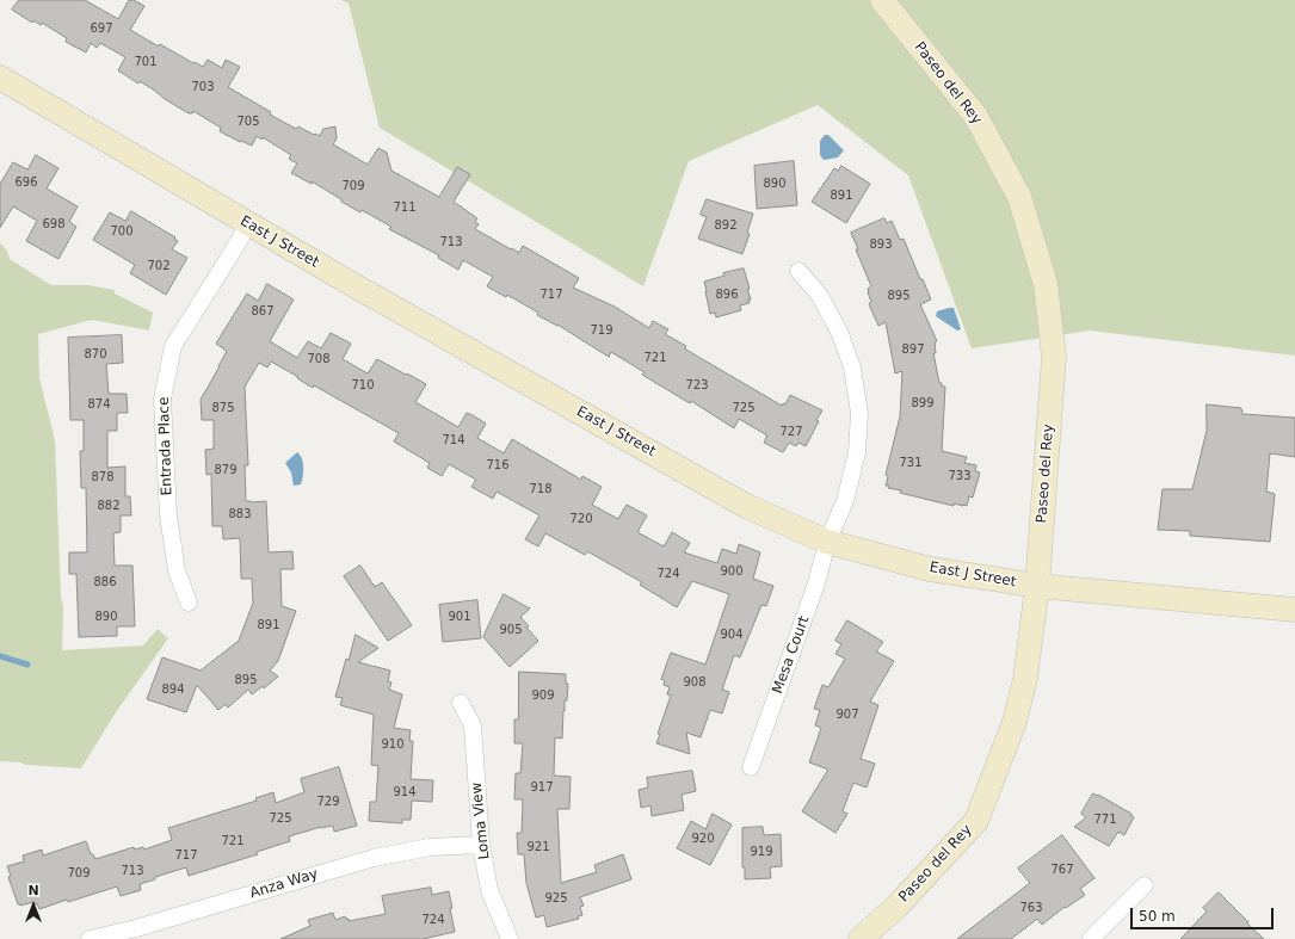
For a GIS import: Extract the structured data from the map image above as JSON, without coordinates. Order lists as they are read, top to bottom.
{
  "streets": {
    "street": [
      "Paseo del Rey",
      "East J Street",
      "Entrada Place",
      "Mesa Court",
      "Loma View",
      "Anza Way"
    ]
  },
  "crossings": [
    ["Paseo del Rey", "East J Street"],
    ["East J Street", "Entrada Place"],
    ["East J Street", "Mesa Court"],
    ["Loma View", "Anza Way"]
  ],
  "house_numbers": [
    "697",
    "701",
    "703",
    "705",
    "696",
    "890",
    "709",
    "891",
    "711",
    "698",
    "892",
    "700",
    "713",
    "893",
    "702",
    "717",
    "896",
    "895",
    "867",
    "719",
    "897",
    "870",
    "721",
    "708",
    "710",
    "723",
    "899",
    "874",
    "875",
    "725",
    "727",
    "714",
    "731",
    "716",
    "879",
    "733",
    "878",
    "718",
    "882",
    "883",
    "720",
    "900",
    "724",
    "886",
    "890",
    "901",
    "891",
    "905",
    "904",
    "895",
    "908",
    "894",
    "909",
    "907",
    "910",
    "917",
    "914",
    "729",
    "725",
    "771",
    "920",
    "721",
    "921",
    "919",
    "717",
    "767",
    "713",
    "709",
    "925",
    "763",
    "724"
  ],
  "scale_bar": "50 m",
  "north": "top"
}
